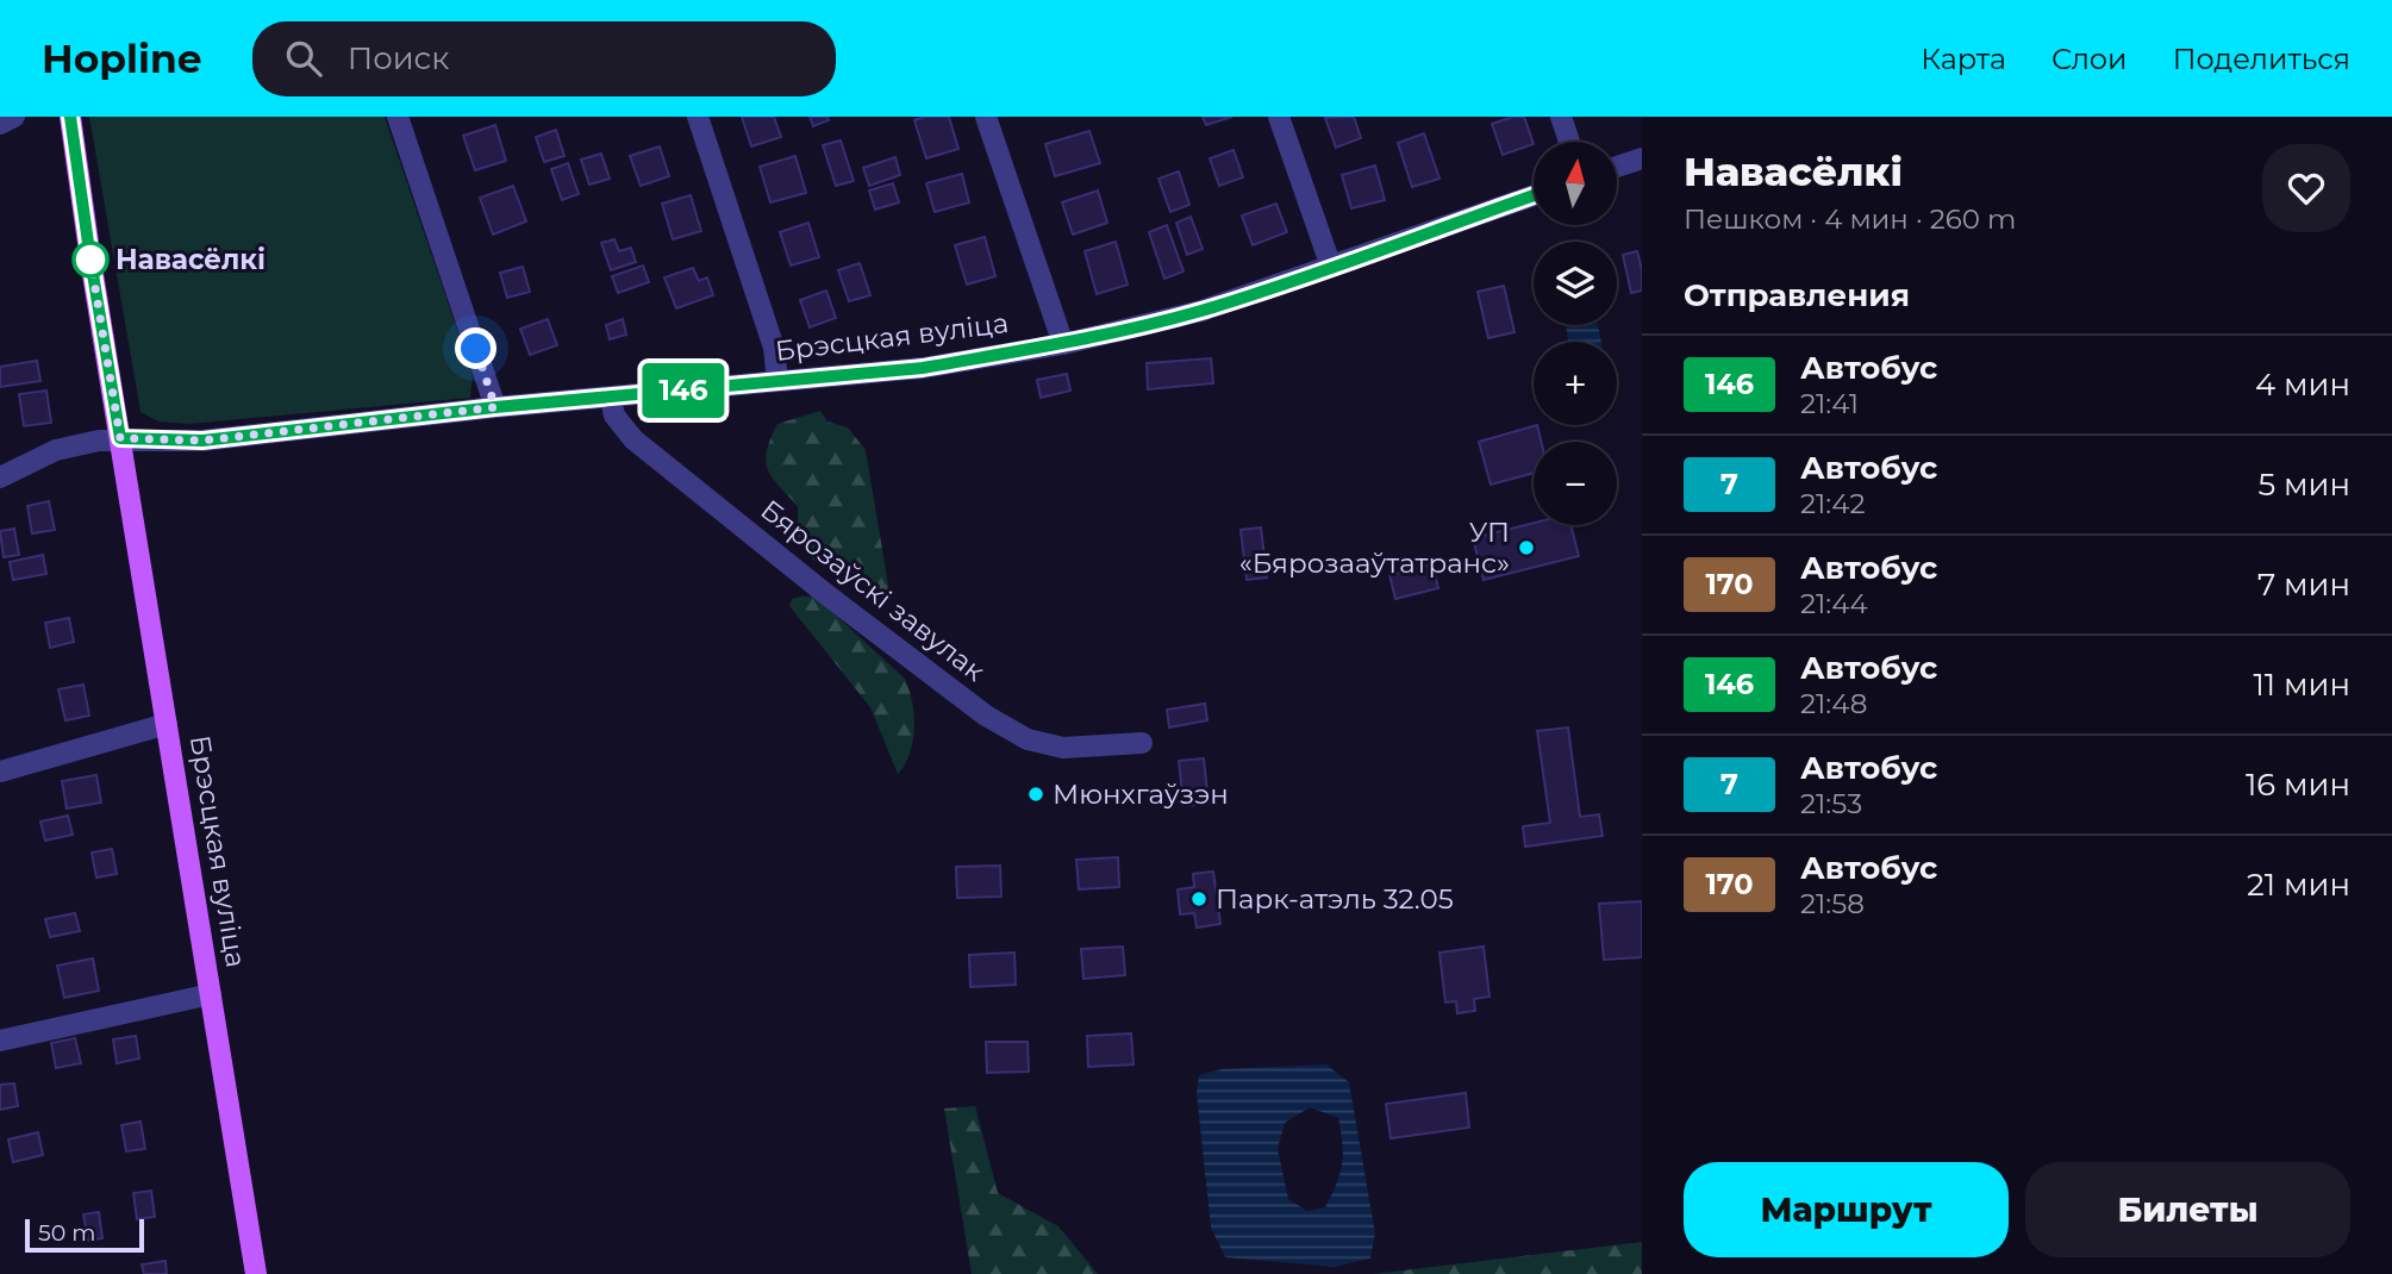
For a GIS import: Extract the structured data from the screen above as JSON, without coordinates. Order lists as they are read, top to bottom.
{
  "streets": {
    "main road": ["Брэсцкая вуліца"],
    "street": ["Бярозаўскі завулак"]
  },
  "crossings": [
    ["Брэсцкая вуліца", "Бярозаўскі завулак"]
  ],
  "places": [
    "Навасёлкі",
    "УП «Бярозааўтатранс»",
    "Мюнхгаўзэн",
    "Парк-атэль 32.05"
  ],
  "lines": ["bus line 146"],
  "scale_bar": "50 m",
  "north": "top",
  "page": {
    "header": "Hopline",
    "search": "Поиск",
    "nav": ["Карта", "Слои", "Поделиться"],
    "on_map": "146",
    "heading": [
      ["Навасёлкі", "Пешком · 4 мин · 260 m"],
      "Отправления"
    ],
    "map_buttons": ["+", "−"],
    "list": [
      {
        "mark": "146",
        "name": "Автобус",
        "note": "21:41",
        "value": "4 мин"
      },
      {
        "mark": "7",
        "name": "Автобус",
        "note": "21:42",
        "value": "5 мин"
      },
      {
        "mark": "170",
        "name": "Автобус",
        "note": "21:44",
        "value": "7 мин"
      },
      {
        "mark": "146",
        "name": "Автобус",
        "note": "21:48",
        "value": "11 мин"
      },
      {
        "mark": "7",
        "name": "Автобус",
        "note": "21:53",
        "value": "16 мин"
      },
      {
        "mark": "170",
        "name": "Автобус",
        "note": "21:58",
        "value": "21 мин"
      }
    ],
    "buttons": ["Маршрут", "Билеты"],
    "scale": "50 m"
  }
}
